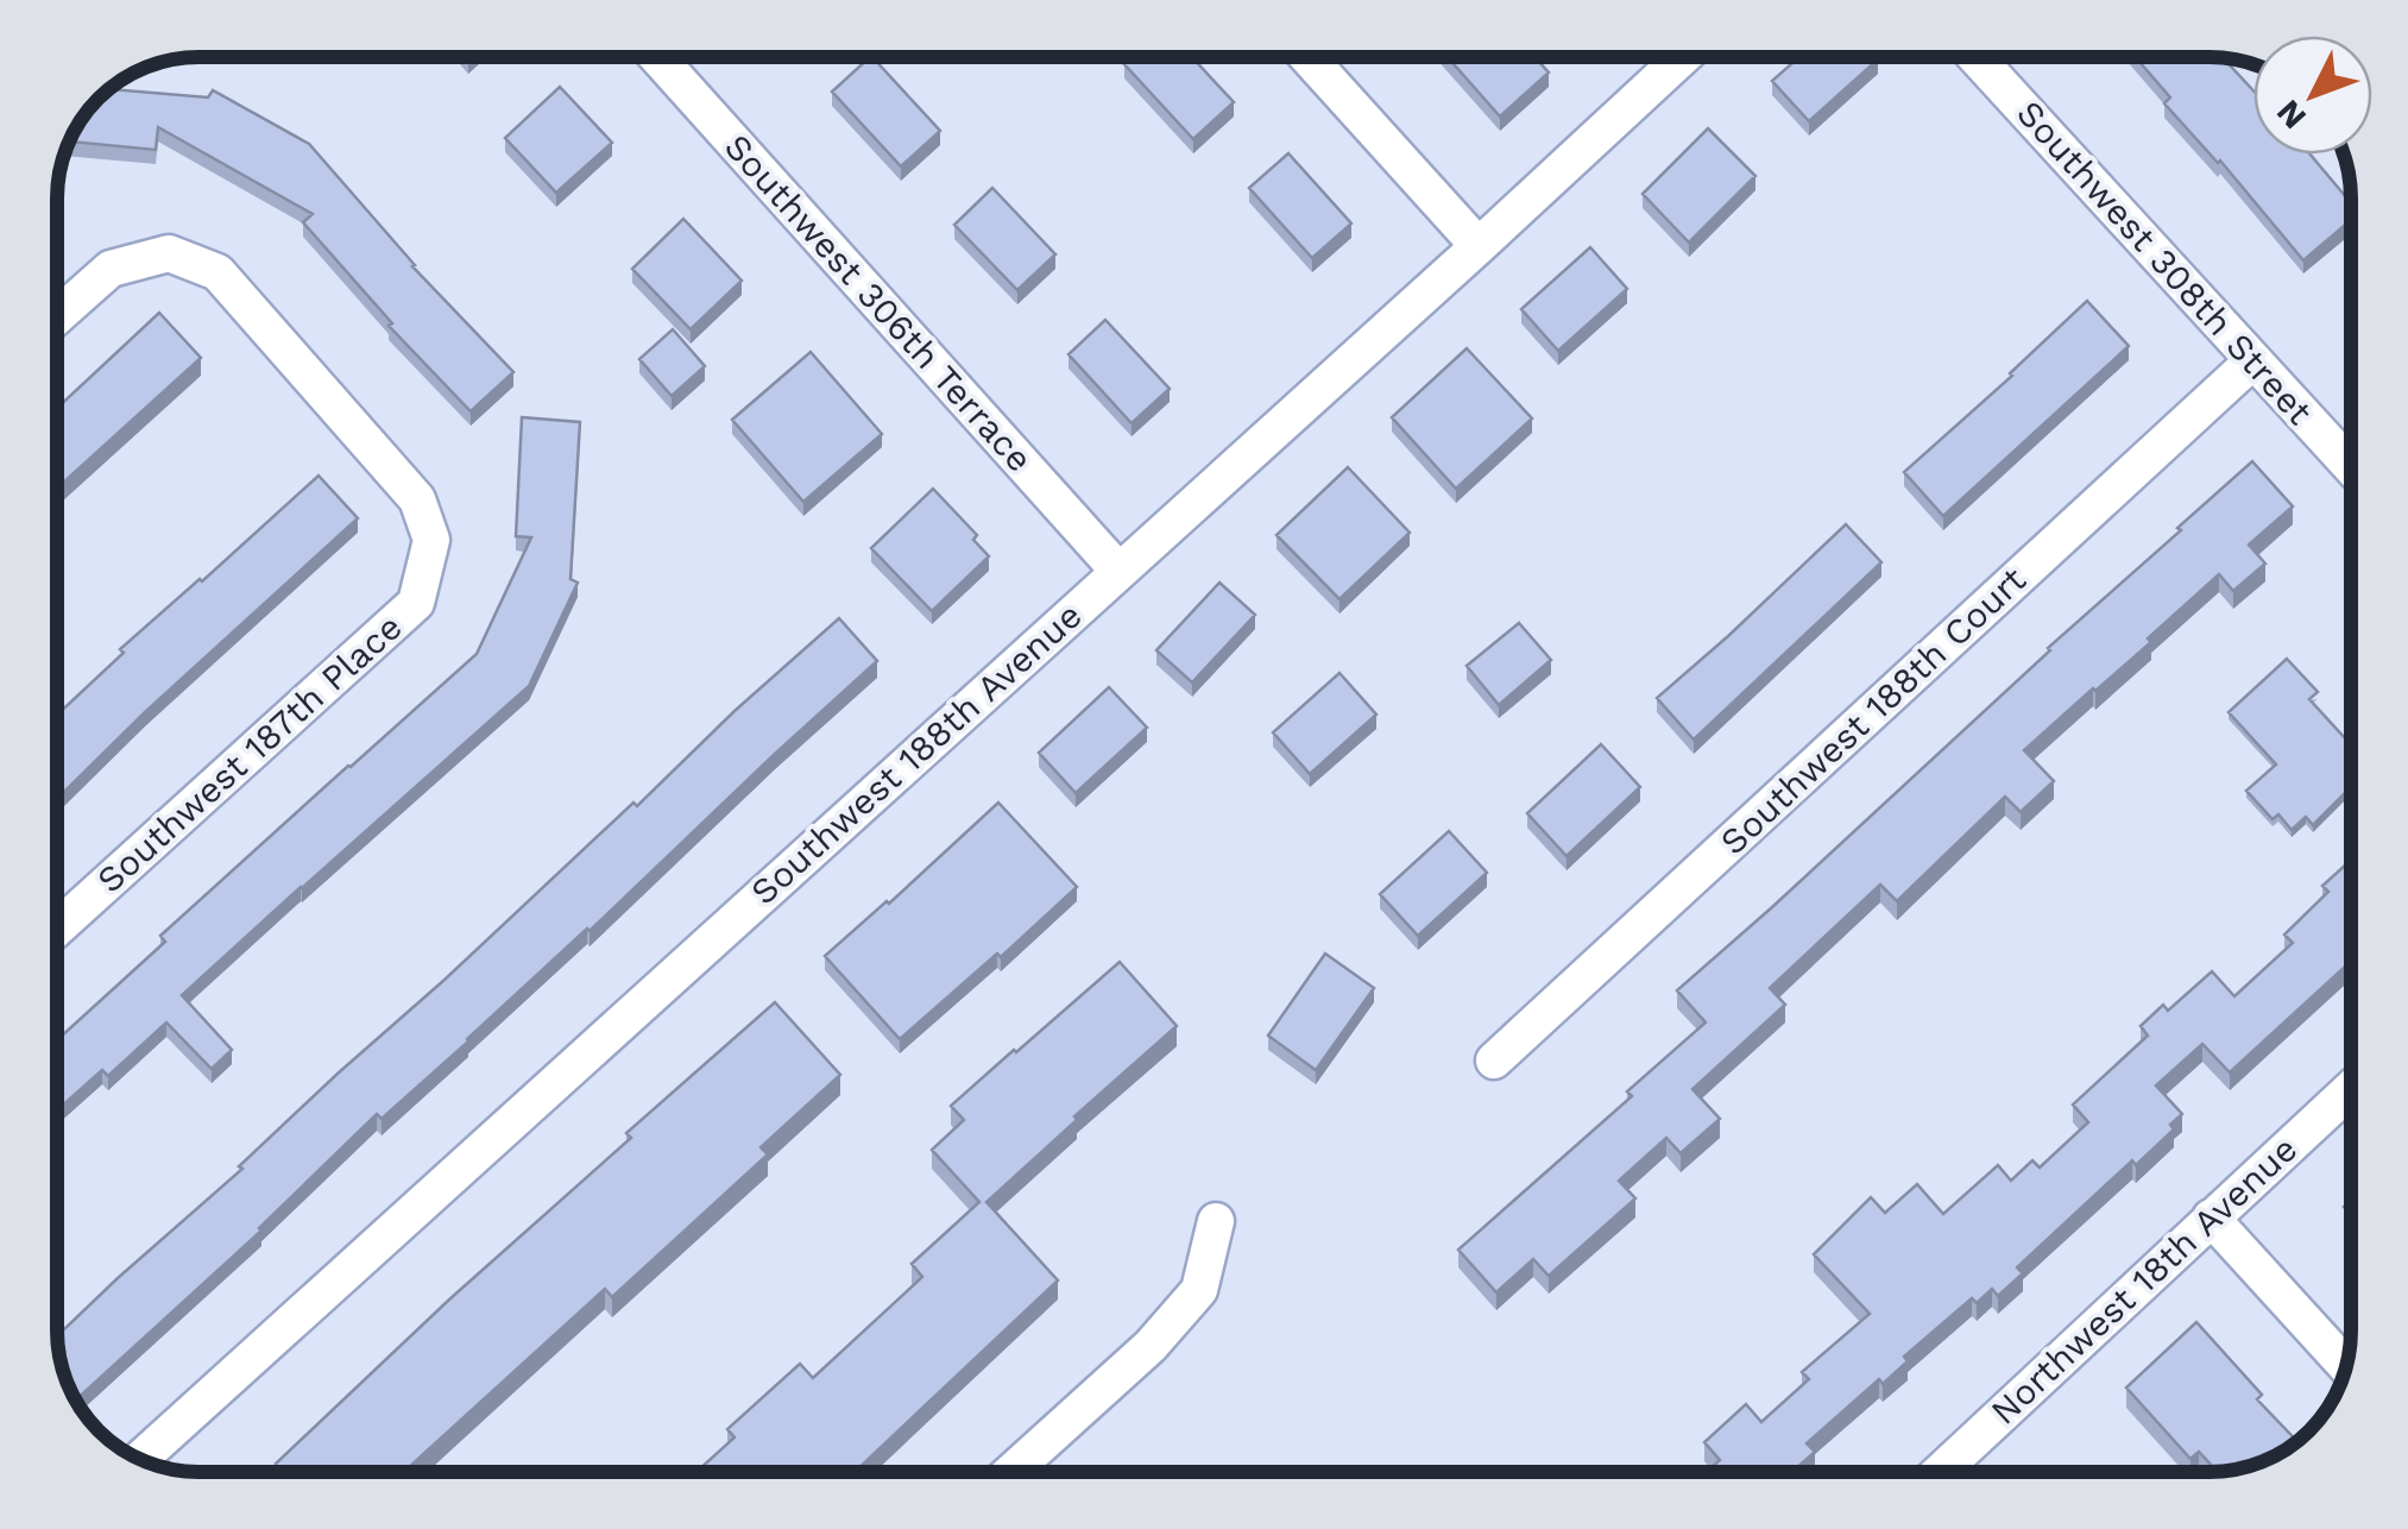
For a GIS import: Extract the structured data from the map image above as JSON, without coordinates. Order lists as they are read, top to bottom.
{
  "streets": {
    "street": [
      "Southwest 308th Street",
      "Southwest 306th Terrace",
      "Southwest 188th Court",
      "Southwest 187th Place",
      "Southwest 188th Avenue",
      "Northwest 18th Avenue"
    ]
  },
  "crossings": [
    ["Southwest 308th Street", "Southwest 188th Court"],
    ["Southwest 306th Terrace", "Southwest 188th Avenue"]
  ],
  "north": "bottom left"
}
